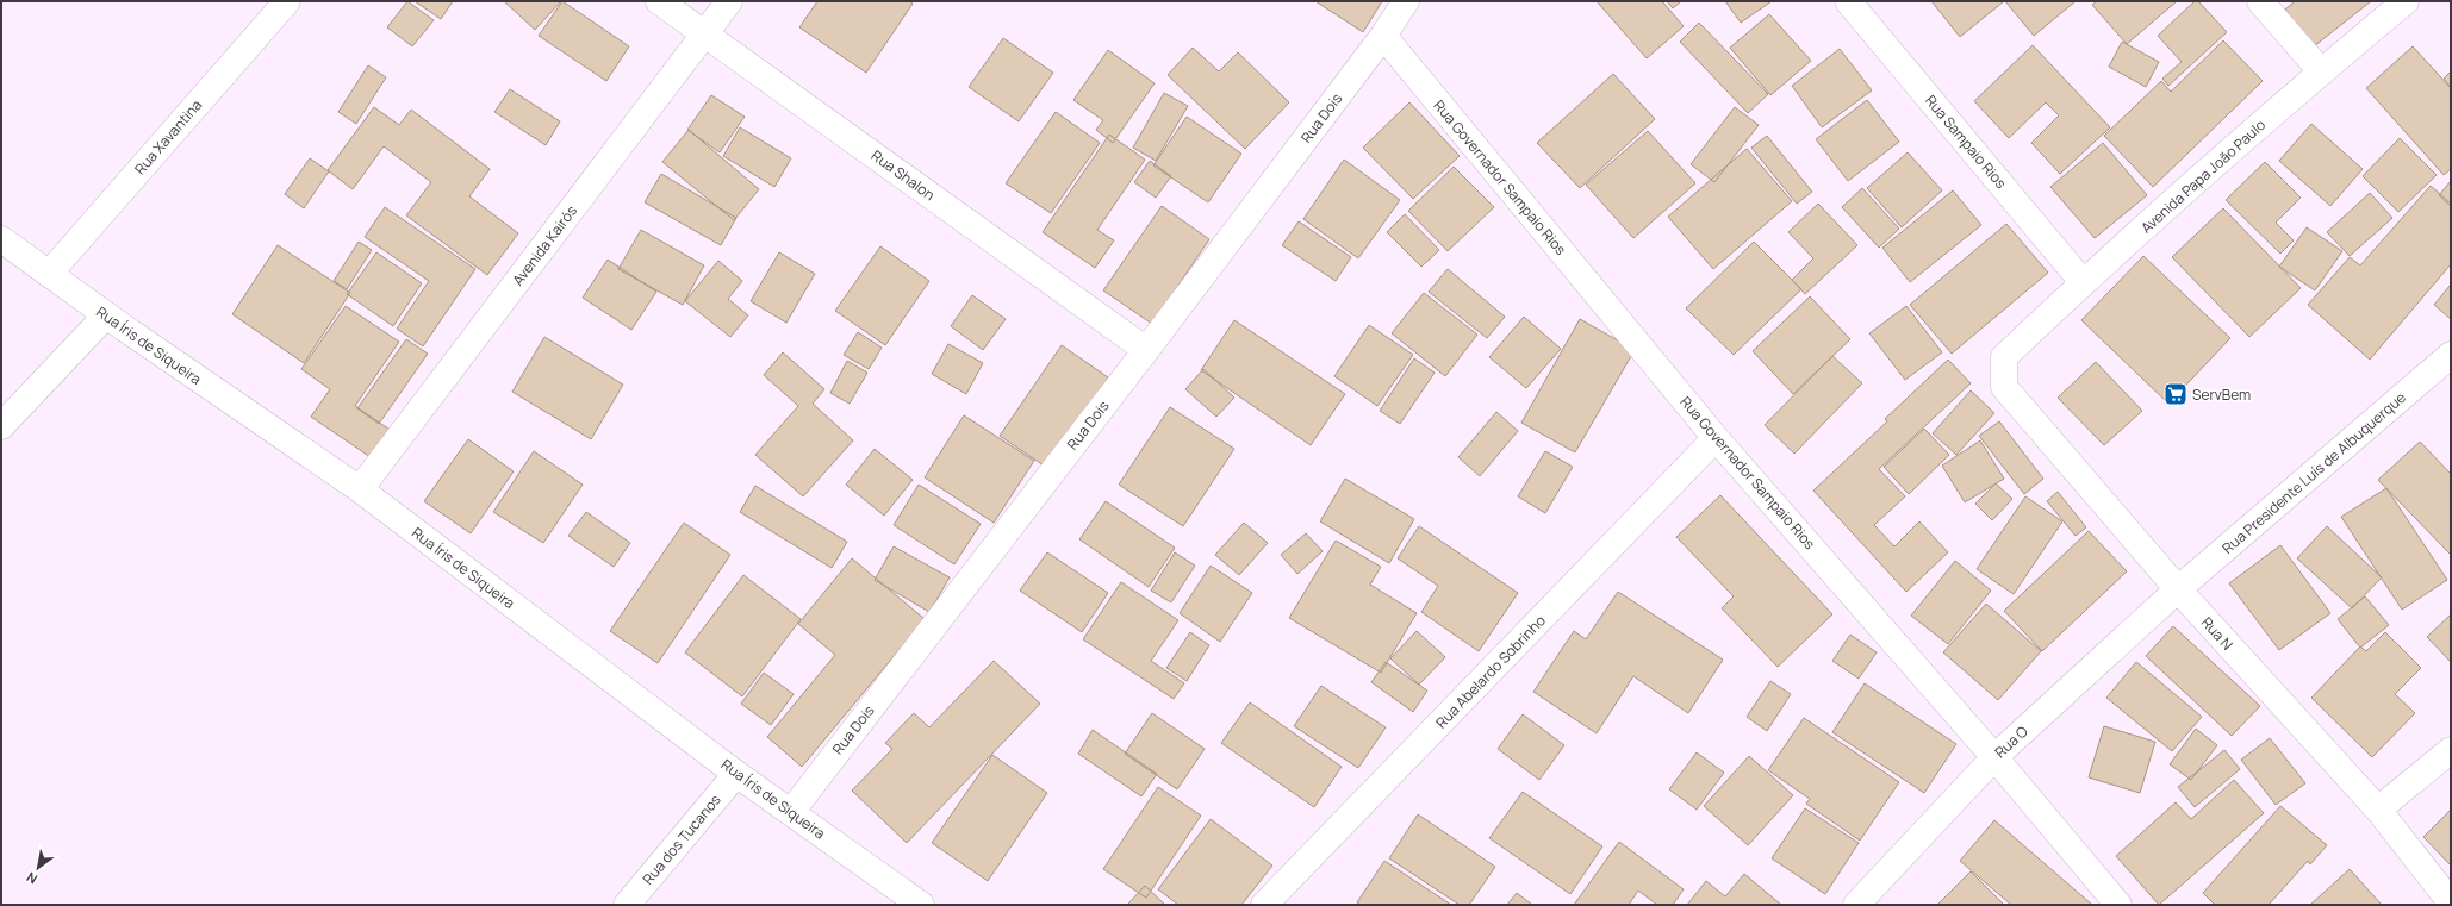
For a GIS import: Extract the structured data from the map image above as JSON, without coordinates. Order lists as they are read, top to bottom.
{
  "streets": {
    "street": [
      "Rua Dois",
      "Rua Xavantina",
      "Rua Sampaio Rios",
      "Rua Shalon",
      "Avenida Papa João Paulo",
      "Rua Governador Sampaio Rios",
      "Avenida Kairós",
      "Rua Íris de Siqueira",
      "Rua Presidente Luís de Albuquerque",
      "Rua N",
      "Rua Abelardo Sobrinho",
      "Rua O",
      "Rua dos Tucanos"
    ]
  },
  "crossings": [
    ["Rua Dois", "Rua Shalon"],
    ["Rua Dois", "Rua Governador Sampaio Rios"],
    ["Rua Dois", "Rua Íris de Siqueira"],
    ["Rua Xavantina", "Rua Íris de Siqueira"],
    ["Rua Sampaio Rios", "Avenida Papa João Paulo"],
    ["Rua Shalon", "Avenida Kairós"],
    ["Avenida Papa João Paulo", "Rua N"],
    ["Rua Governador Sampaio Rios", "Rua Abelardo Sobrinho"],
    ["Rua Governador Sampaio Rios", "Rua O"],
    ["Avenida Kairós", "Rua Íris de Siqueira"],
    ["Rua Íris de Siqueira", "Rua dos Tucanos"],
    ["Rua Presidente Luís de Albuquerque", "Rua N"],
    ["Rua Presidente Luís de Albuquerque", "Rua O"],
    ["Rua N", "Rua O"]
  ],
  "places": {
    "supermarket": ["ServBem"]
  },
  "north": "bottom left"
}
